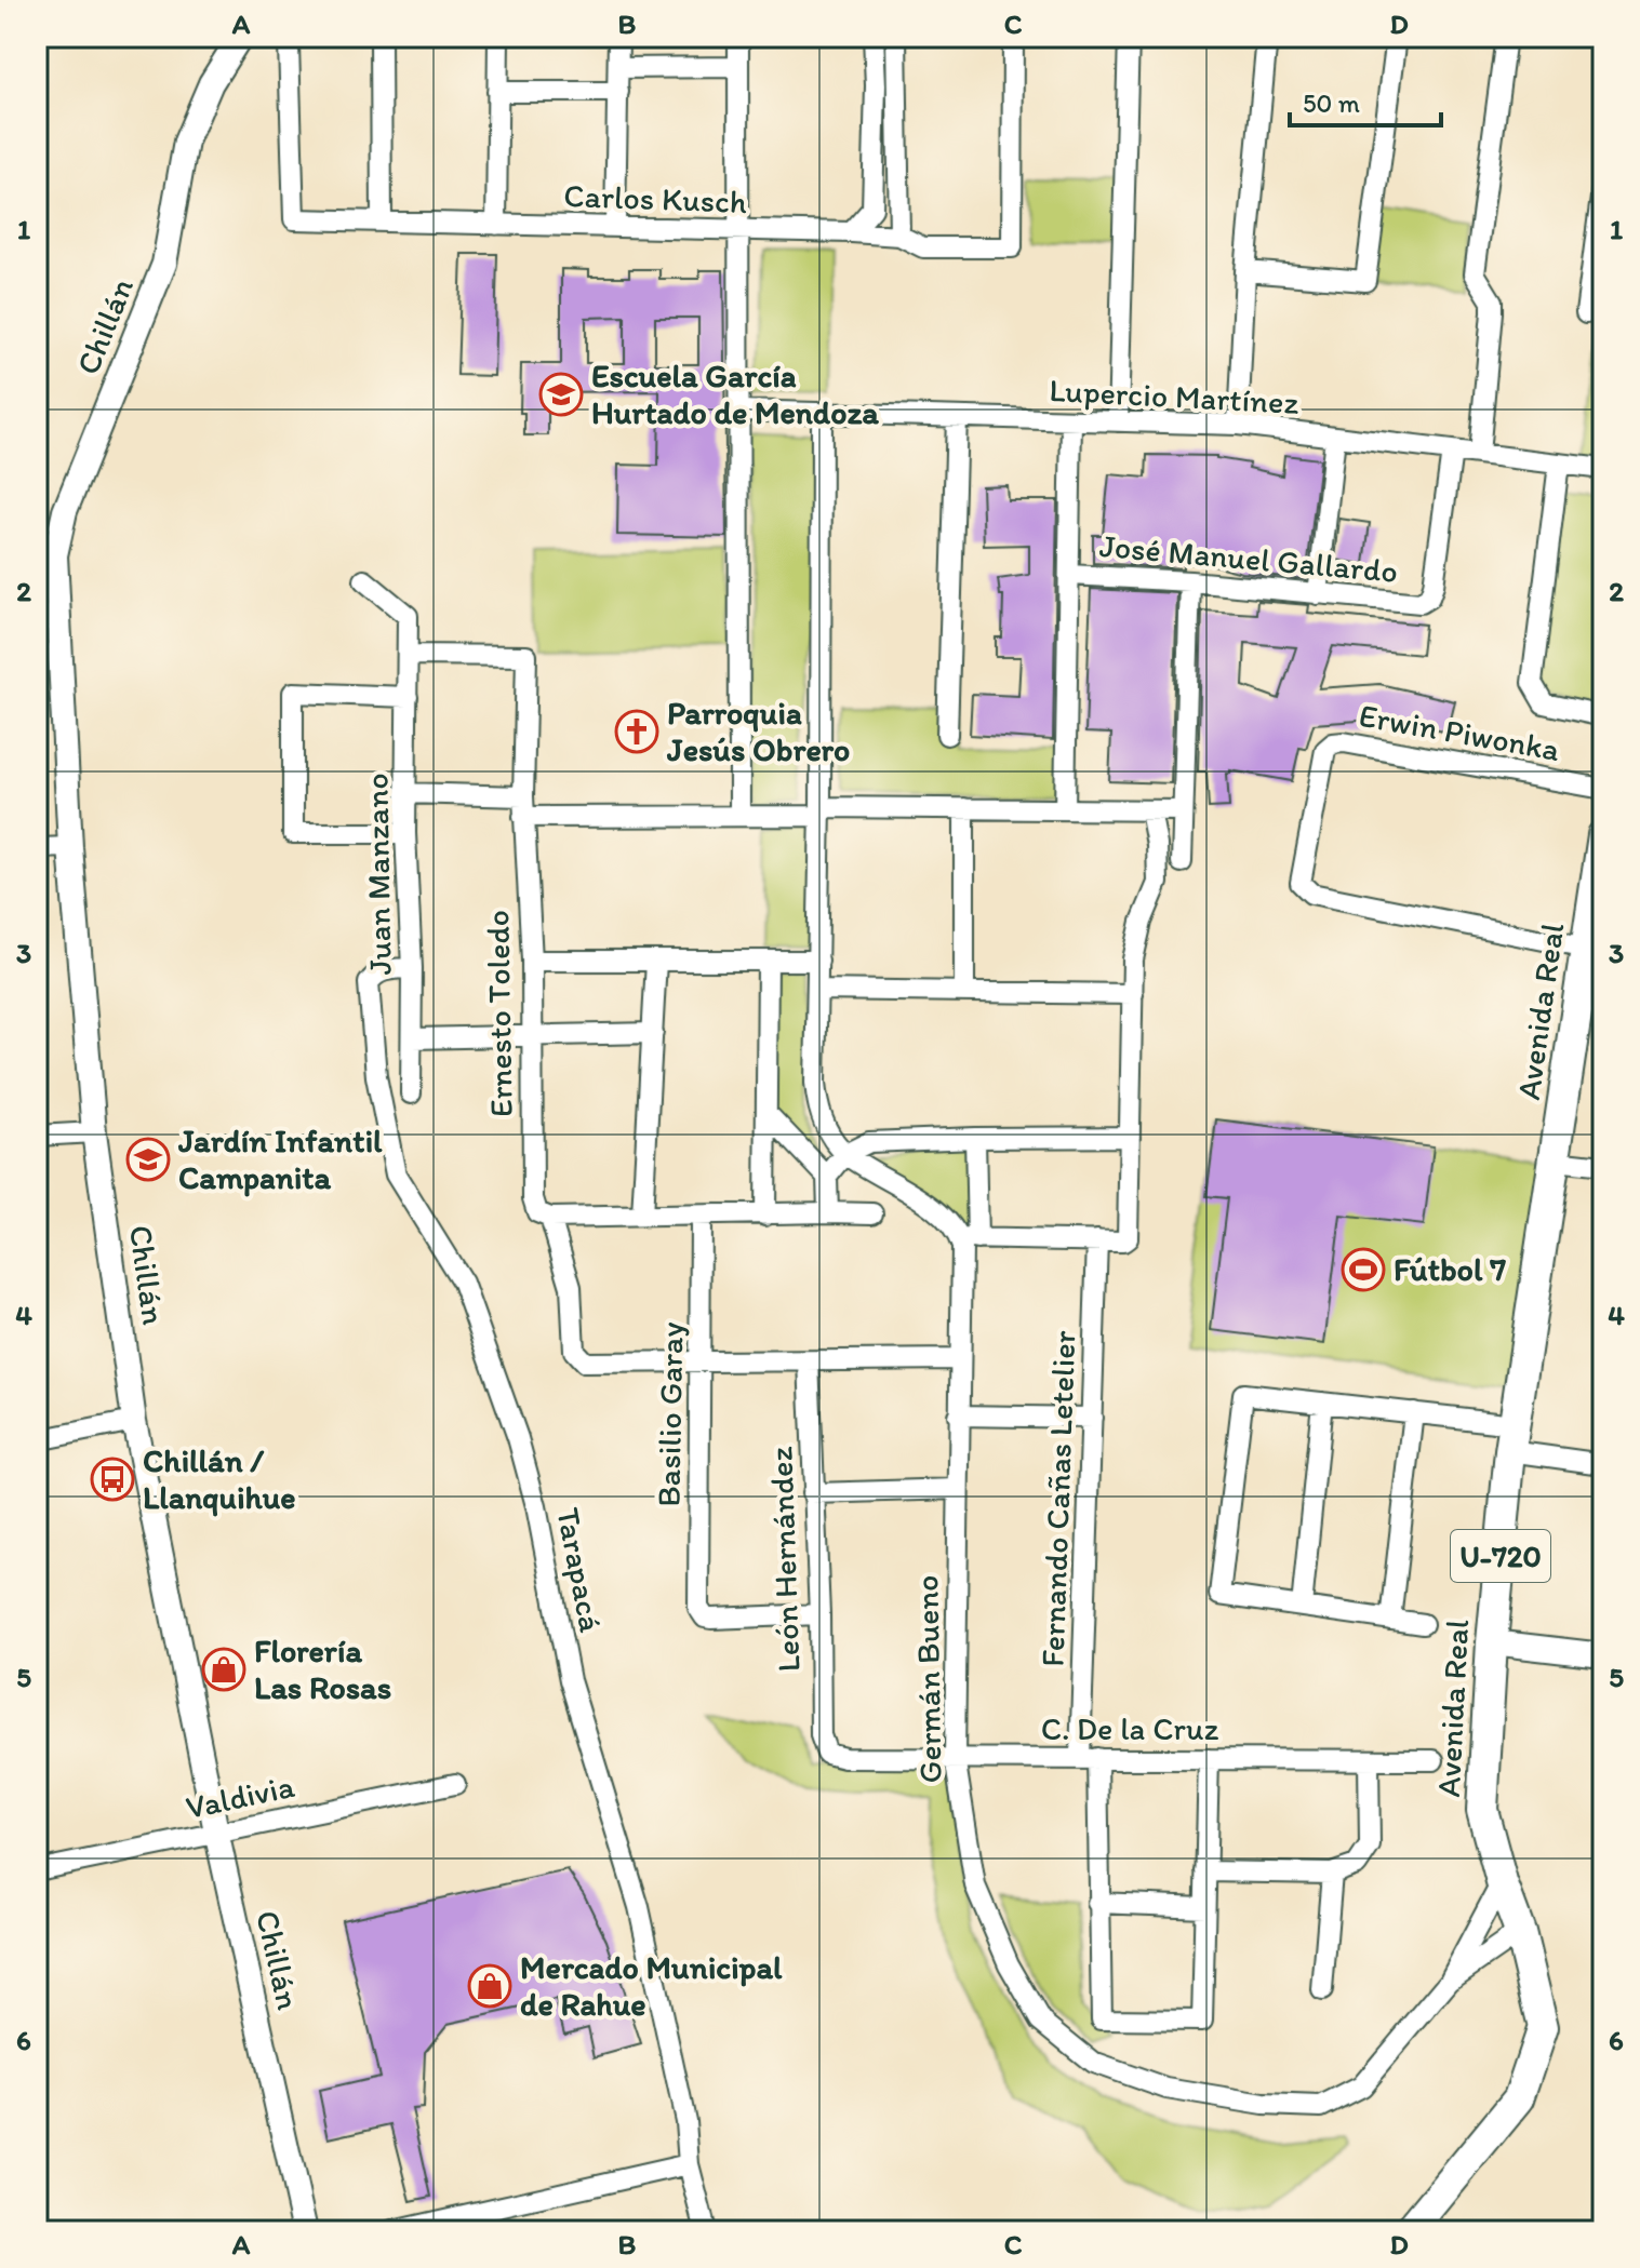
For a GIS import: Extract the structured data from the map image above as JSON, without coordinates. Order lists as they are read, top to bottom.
{
  "streets": {
    "main road": ["Avenida Real", "U-720"],
    "street": [
      "Carlos Kusch",
      "Chillán",
      "Lupercio Martínez",
      "José Manuel Gallardo",
      "Erwin Piwonka",
      "Juan Manzano",
      "Ernesto Toledo",
      "Basilio Garay",
      "Fernando Cañas Letelier",
      "León Hernández",
      "Tarapacá",
      "Germán Bueno",
      "C. De la Cruz",
      "Valdivia"
    ]
  },
  "crossings": [
    ["Chillán", "Valdivia"],
    ["Lupercio Martínez", "José Manuel Gallardo"],
    ["Erwin Piwonka", "Avenida Real"],
    ["Juan Manzano", "Ernesto Toledo"],
    ["Juan Manzano", "Tarapacá"],
    ["Avenida Real", "Germán Bueno"],
    ["Ernesto Toledo", "Basilio Garay"],
    ["Basilio Garay", "León Hernández"],
    ["Fernando Cañas Letelier", "C. De la Cruz"],
    ["León Hernández", "C. De la Cruz"],
    ["Germán Bueno", "C. De la Cruz"]
  ],
  "places": {
    "school or university": ["Escuela García Hurtado de Mendoza", "Jardín Infantil Campanita"],
    "church": ["Parroquia Jesús Obrero"],
    "sports": ["Fútbol 7"],
    "bus stop": ["Chillán / Llanquihue"],
    "shop": ["Florería Las Rosas", "Mercado Municipal de Rahue"]
  },
  "scale_bar": "50 m",
  "grid": {
    "columns": [
      "A",
      "B",
      "C",
      "D"
    ],
    "rows": [
      "1",
      "2",
      "3",
      "4",
      "5",
      "6"
    ]
  }
}
